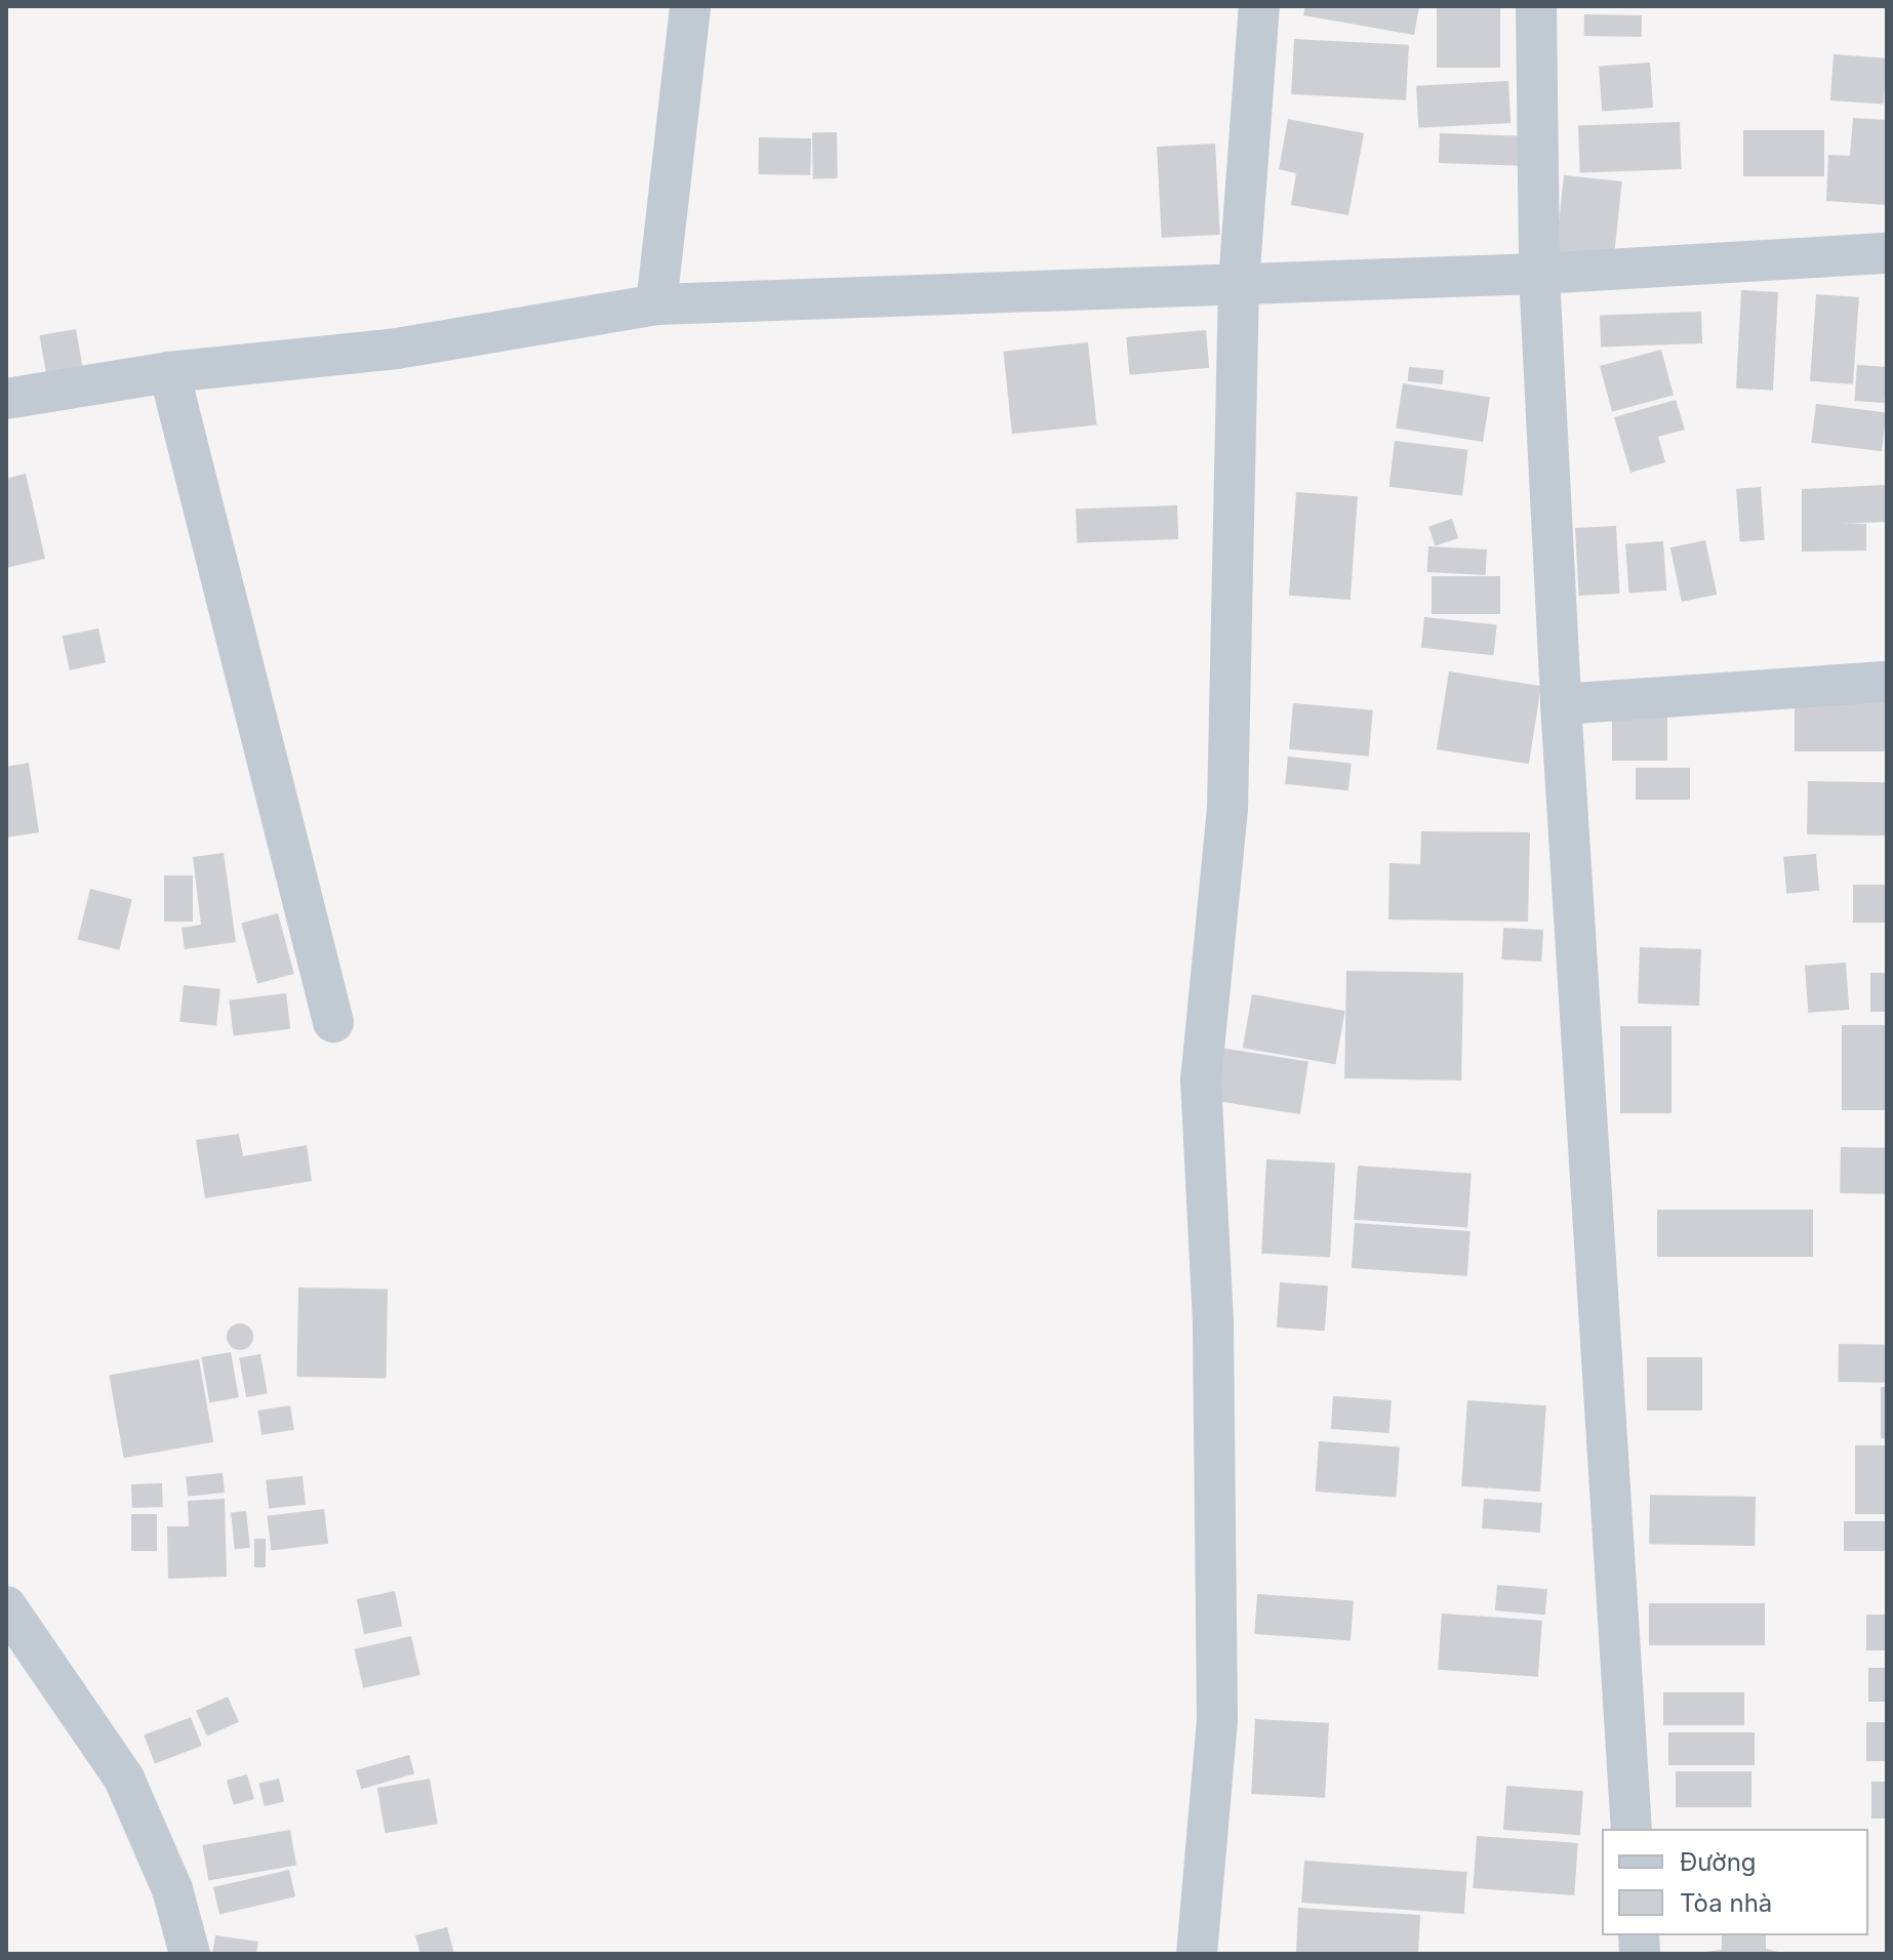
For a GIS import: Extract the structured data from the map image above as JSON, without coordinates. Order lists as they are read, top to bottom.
{
  "legend": ["Đường", "Tòa nhà"]
}
